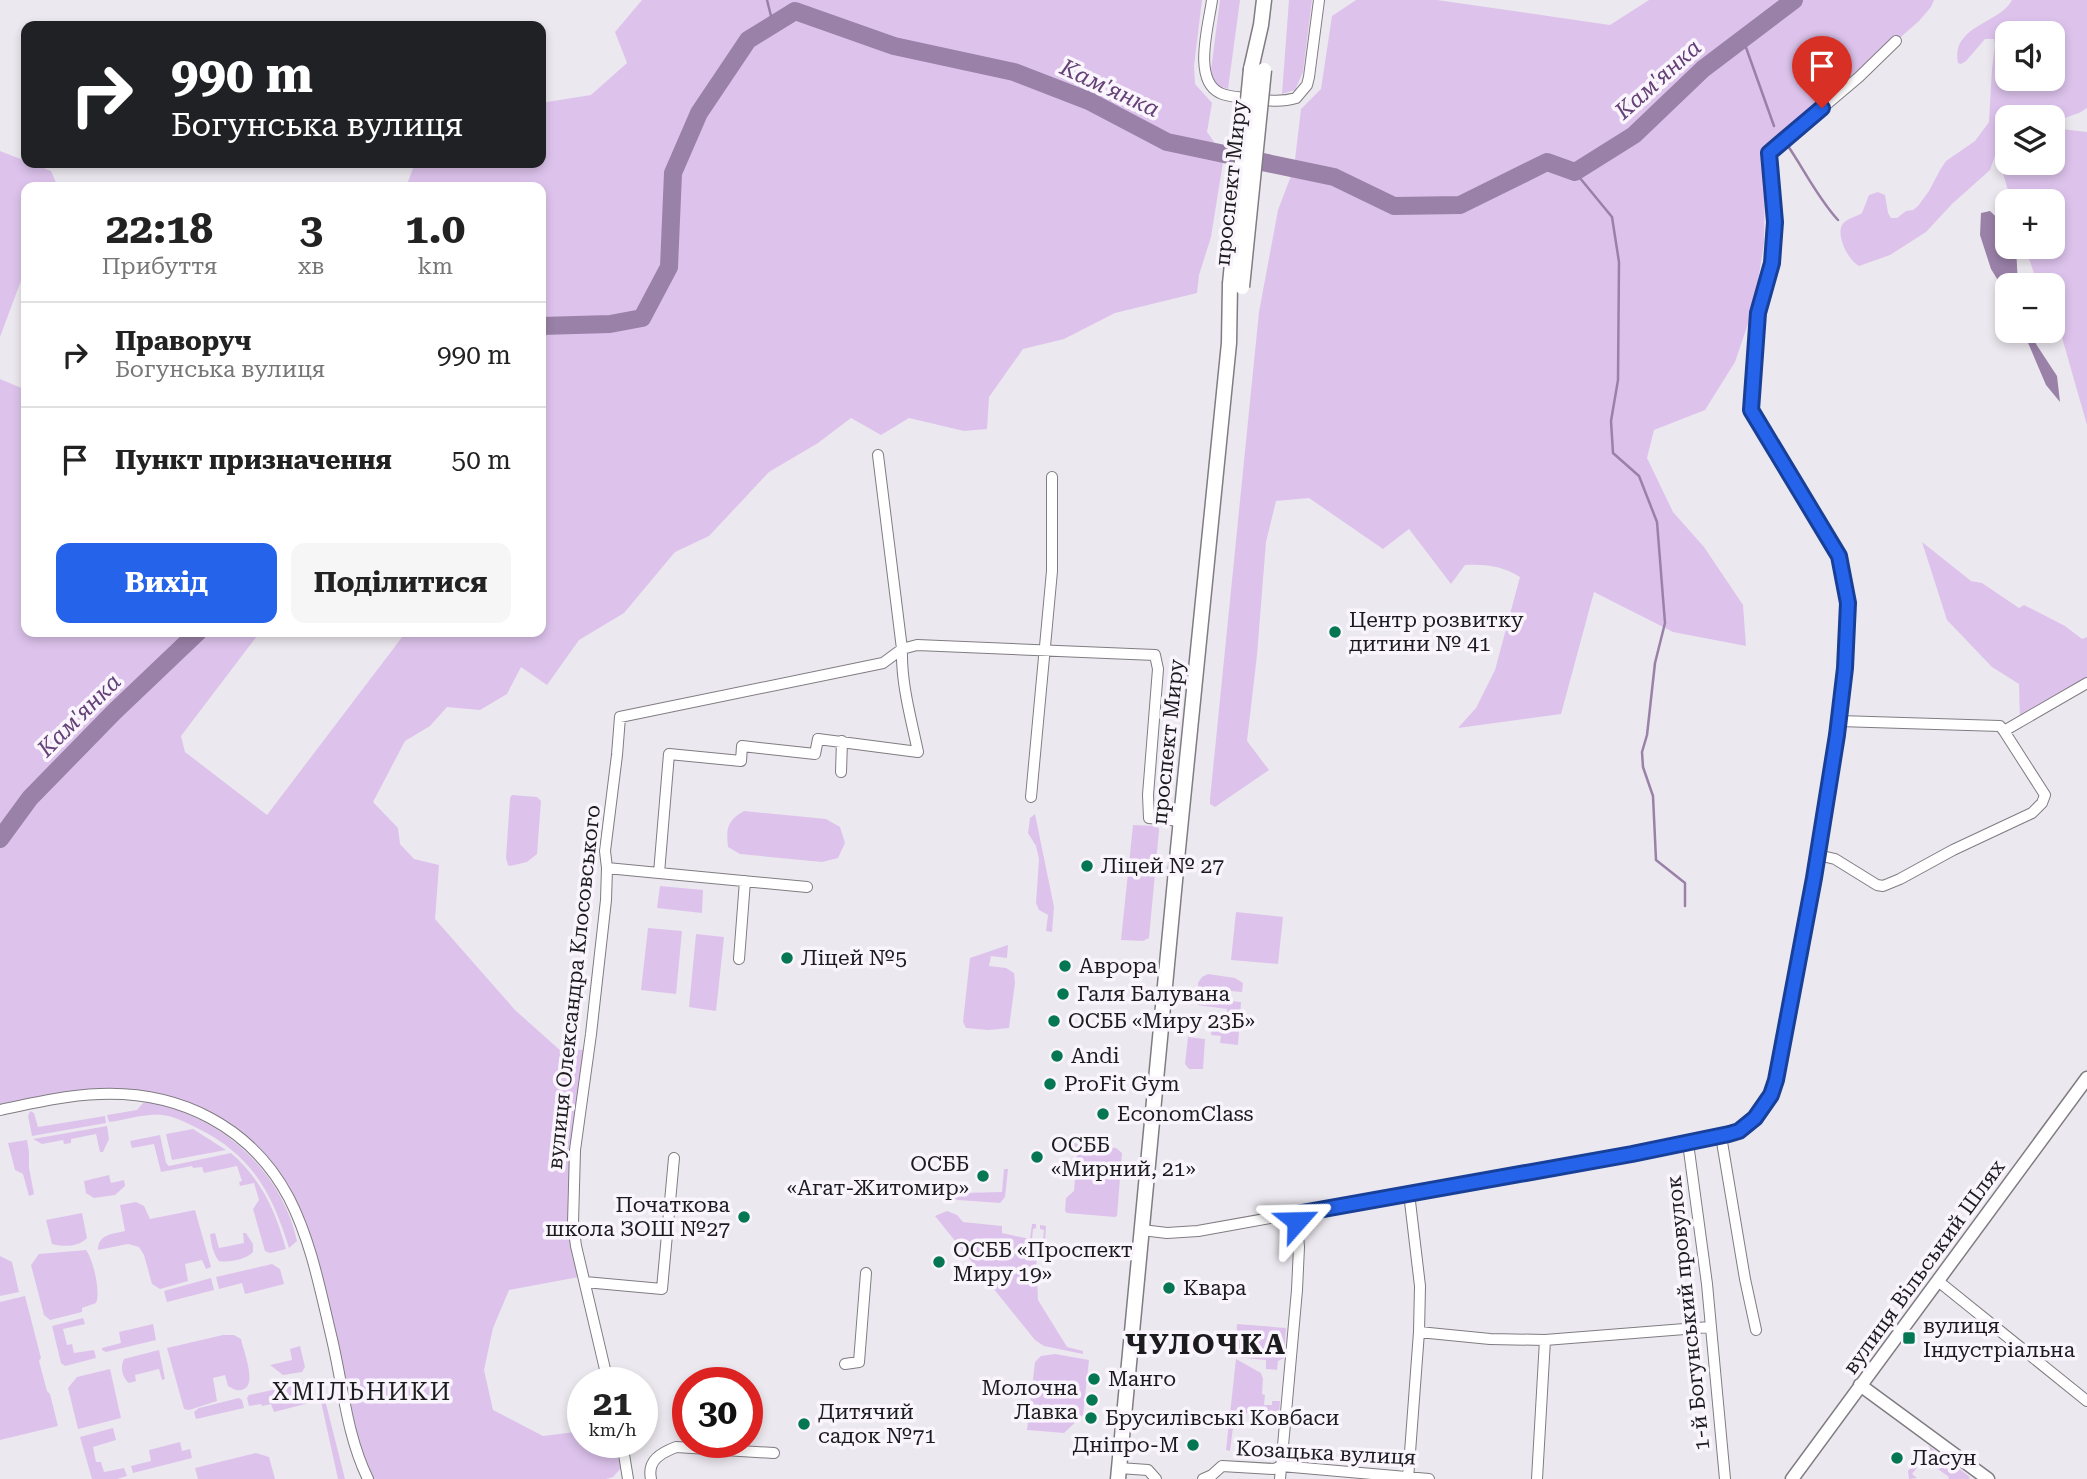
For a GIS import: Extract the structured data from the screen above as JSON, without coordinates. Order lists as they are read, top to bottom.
{
  "streets": {
    "main road": ["проспект Миру"],
    "street": [
      "вулиця Олександра Клосовського",
      "вулиця Вільський Шлях",
      "1-й Богунський провулок",
      "Козацька вулиця"
    ]
  },
  "districts": ["ЧУЛОЧКА", "ХМІЛЬНИКИ"],
  "water": ["Кам'янка"],
  "places": {
    "other": [
      "Центр розвитку дитини № 41",
      "Ліцей № 27",
      "Ліцей №5",
      "Аврора",
      "Галя Балувана",
      "ОСББ «Миру 23Б»",
      "Andi",
      "ProFit Gym",
      "EconomClass",
      "ОСББ «Мирний, 21»",
      "ОСББ «Агат-Житомир»",
      "Початкова школа ЗОШ №27",
      "ОСББ «Проспект Миру 19»",
      "Квара",
      "Манго",
      "Молочна Лавка",
      "Брусилівські Ковбаси",
      "Дитячий садок №71",
      "Дніпро-М",
      "Ласун"
    ],
    "transit": ["вулиця Індустріальна"]
  },
  "page": {
    "map_buttons": ["+", "−"],
    "turn": ["990 m", "Богунська вулиця"],
    "eta": [
      "22:18",
      "Прибуття",
      "3",
      "хв",
      "1.0",
      "km"
    ],
    "list": [
      {
        "name": "Праворуч",
        "note": "Богунська вулиця",
        "value": "990 m"
      },
      {
        "name": "Пункт призначення",
        "value": "50 m"
      }
    ],
    "buttons": ["Вихід", "Поділитися"],
    "speed": "21 km/h",
    "limit": "30"
  }
}
